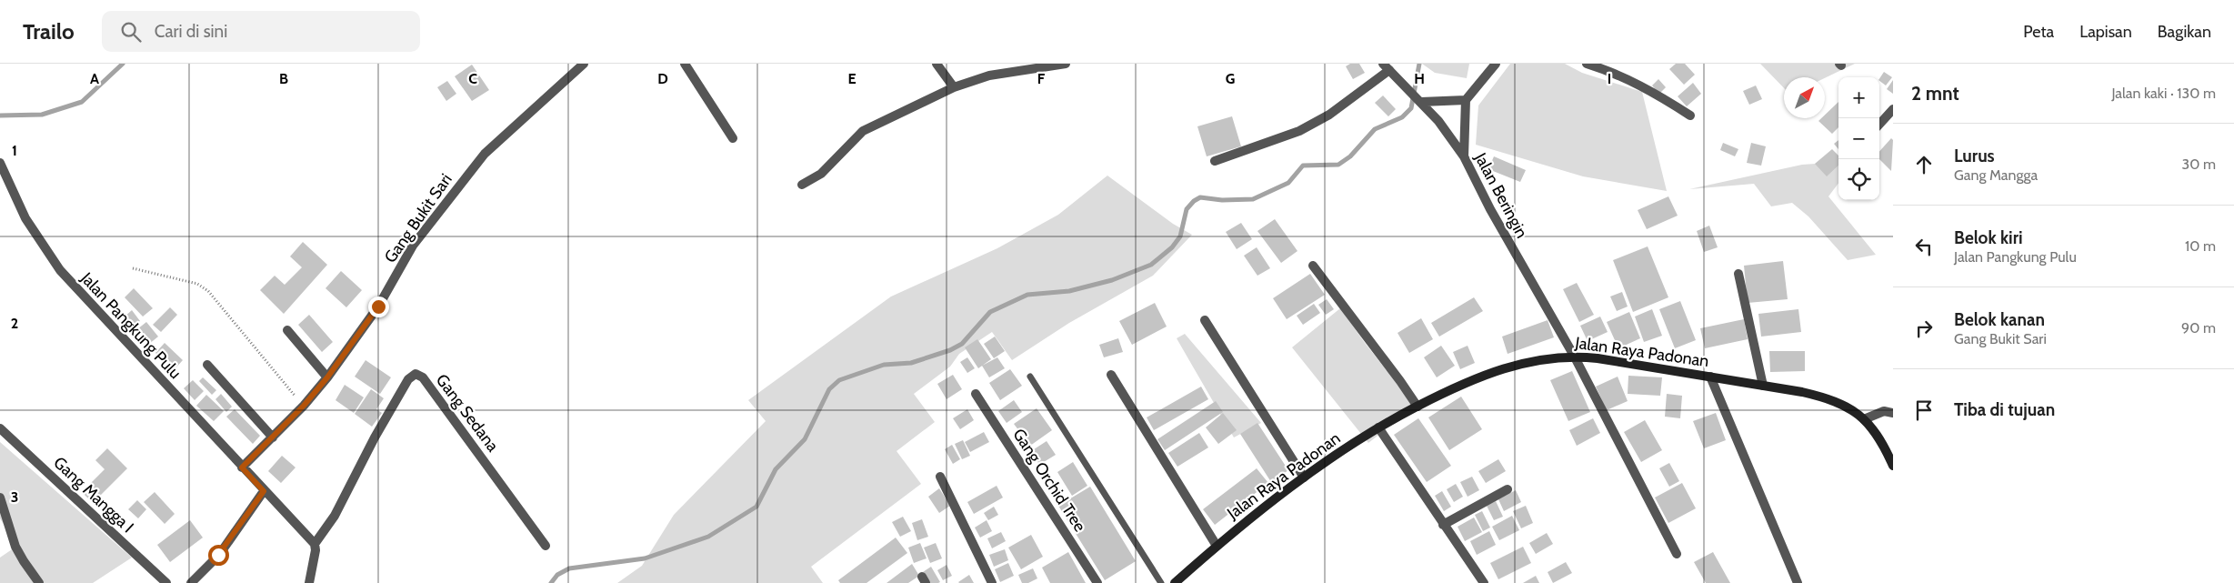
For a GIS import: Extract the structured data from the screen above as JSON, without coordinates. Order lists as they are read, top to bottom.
{
  "streets": {
    "main road": ["Jalan Raya Padonan"],
    "street": [
      "Jalan Beringin",
      "Gang Bukit Sari",
      "Jalan Pangkung Pulu",
      "Gang Sedana",
      "Gang Orchid Tree",
      "Gang Mangga I"
    ]
  },
  "crossings": [
    ["Jalan Beringin", "Jalan Raya Padonan"],
    ["Gang Bukit Sari", "Jalan Pangkung Pulu"],
    ["Jalan Pangkung Pulu", "Gang Sedana"]
  ],
  "north": "top right",
  "page": {
    "header": "Trailo",
    "search": "Cari di sini",
    "nav": ["Peta", "Lapisan", "Bagikan"],
    "heading": ["2 mnt", "Jalan kaki · 130 m"],
    "map_buttons": ["+", "−"],
    "list": [
      ["Lurus", "Gang Mangga", "30 m"],
      ["Belok kiri", "Jalan Pangkung Pulu", "10 m"],
      ["Belok kanan", "Gang Bukit Sari", "90 m"],
      "Tiba di tujuan"
    ]
  },
  "grid": {
    "columns": [
      "A",
      "B",
      "C",
      "D",
      "E",
      "F",
      "G",
      "H",
      "I"
    ],
    "rows": ["1", "2", "3"]
  }
}
